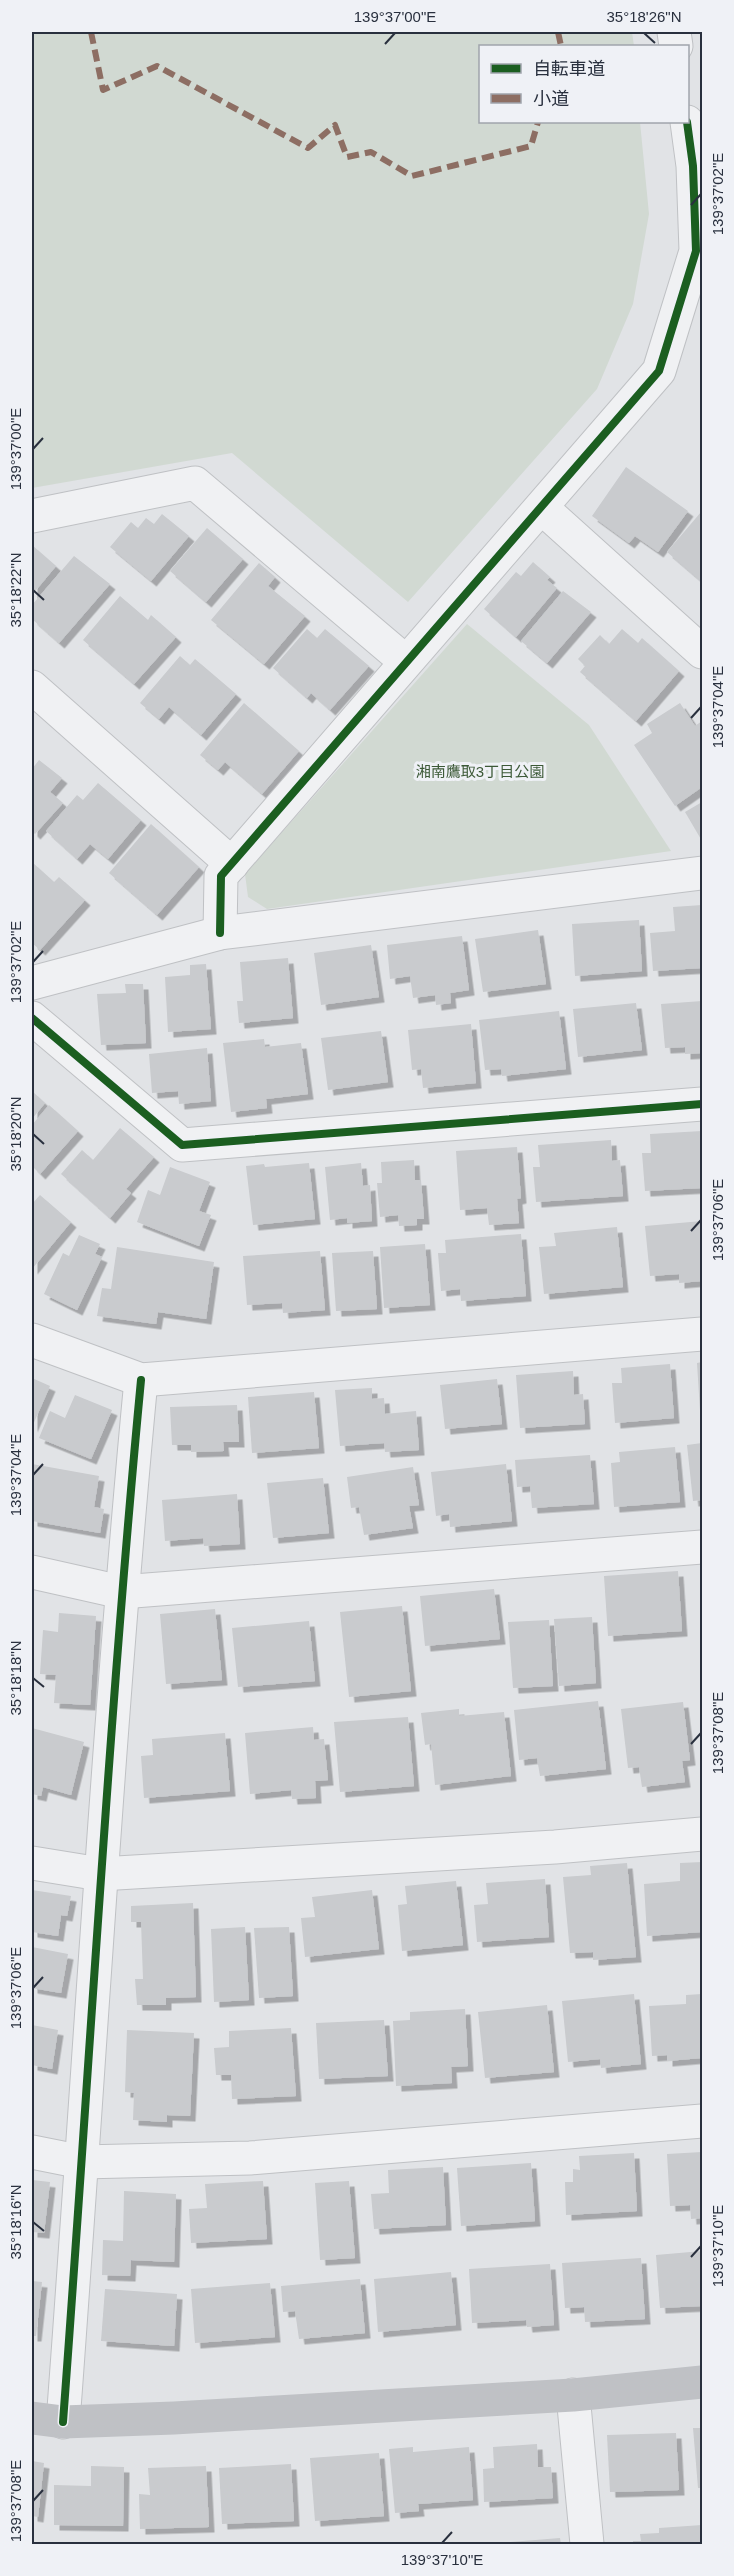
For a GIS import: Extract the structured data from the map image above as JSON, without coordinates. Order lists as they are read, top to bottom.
{
  "parks": ["湘南鷹取3丁目公園"],
  "legend": ["自転車道", "小道"],
  "coordinates": [
    "139°37'00\"E",
    "35°18'26\"N",
    "139°37'02\"E",
    "35°18'22\"N",
    "139°37'04\"E",
    "35°18'20\"N",
    "139°37'06\"E",
    "35°18'18\"N",
    "139°37'08\"E",
    "35°18'16\"N",
    "139°37'10\"E"
  ]
}
